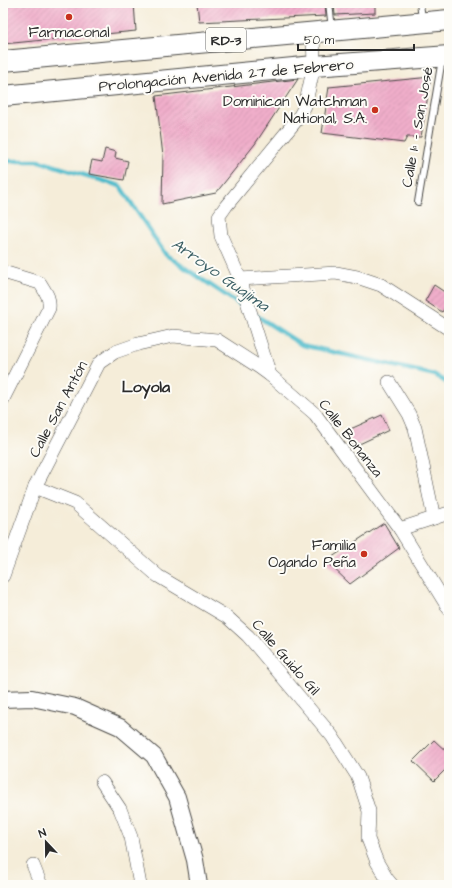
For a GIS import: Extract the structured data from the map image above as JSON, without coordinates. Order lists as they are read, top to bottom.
{
  "streets": {
    "main road": ["RD-3", "Prolongación Avenida 27 de Febrero"],
    "street": ["Calle San Antón", "Calle Bonanza", "Calle Guido Gil"],
    "lane": ["Calle 1ª - San José"]
  },
  "crossings": [
    ["Prolongación Avenida 27 de Febrero", "Calle 1ª - San José"],
    ["Calle San Antón", "Calle Bonanza"],
    ["Calle San Antón", "Calle Guido Gil"]
  ],
  "districts": ["Loyola"],
  "water": ["Arroyo Guajima"],
  "places": ["Farmaconal", "Dominican Watchman National, S.A.", "Familia Ogando Peña"],
  "scale_bar": "50 m",
  "north": "top"
}
